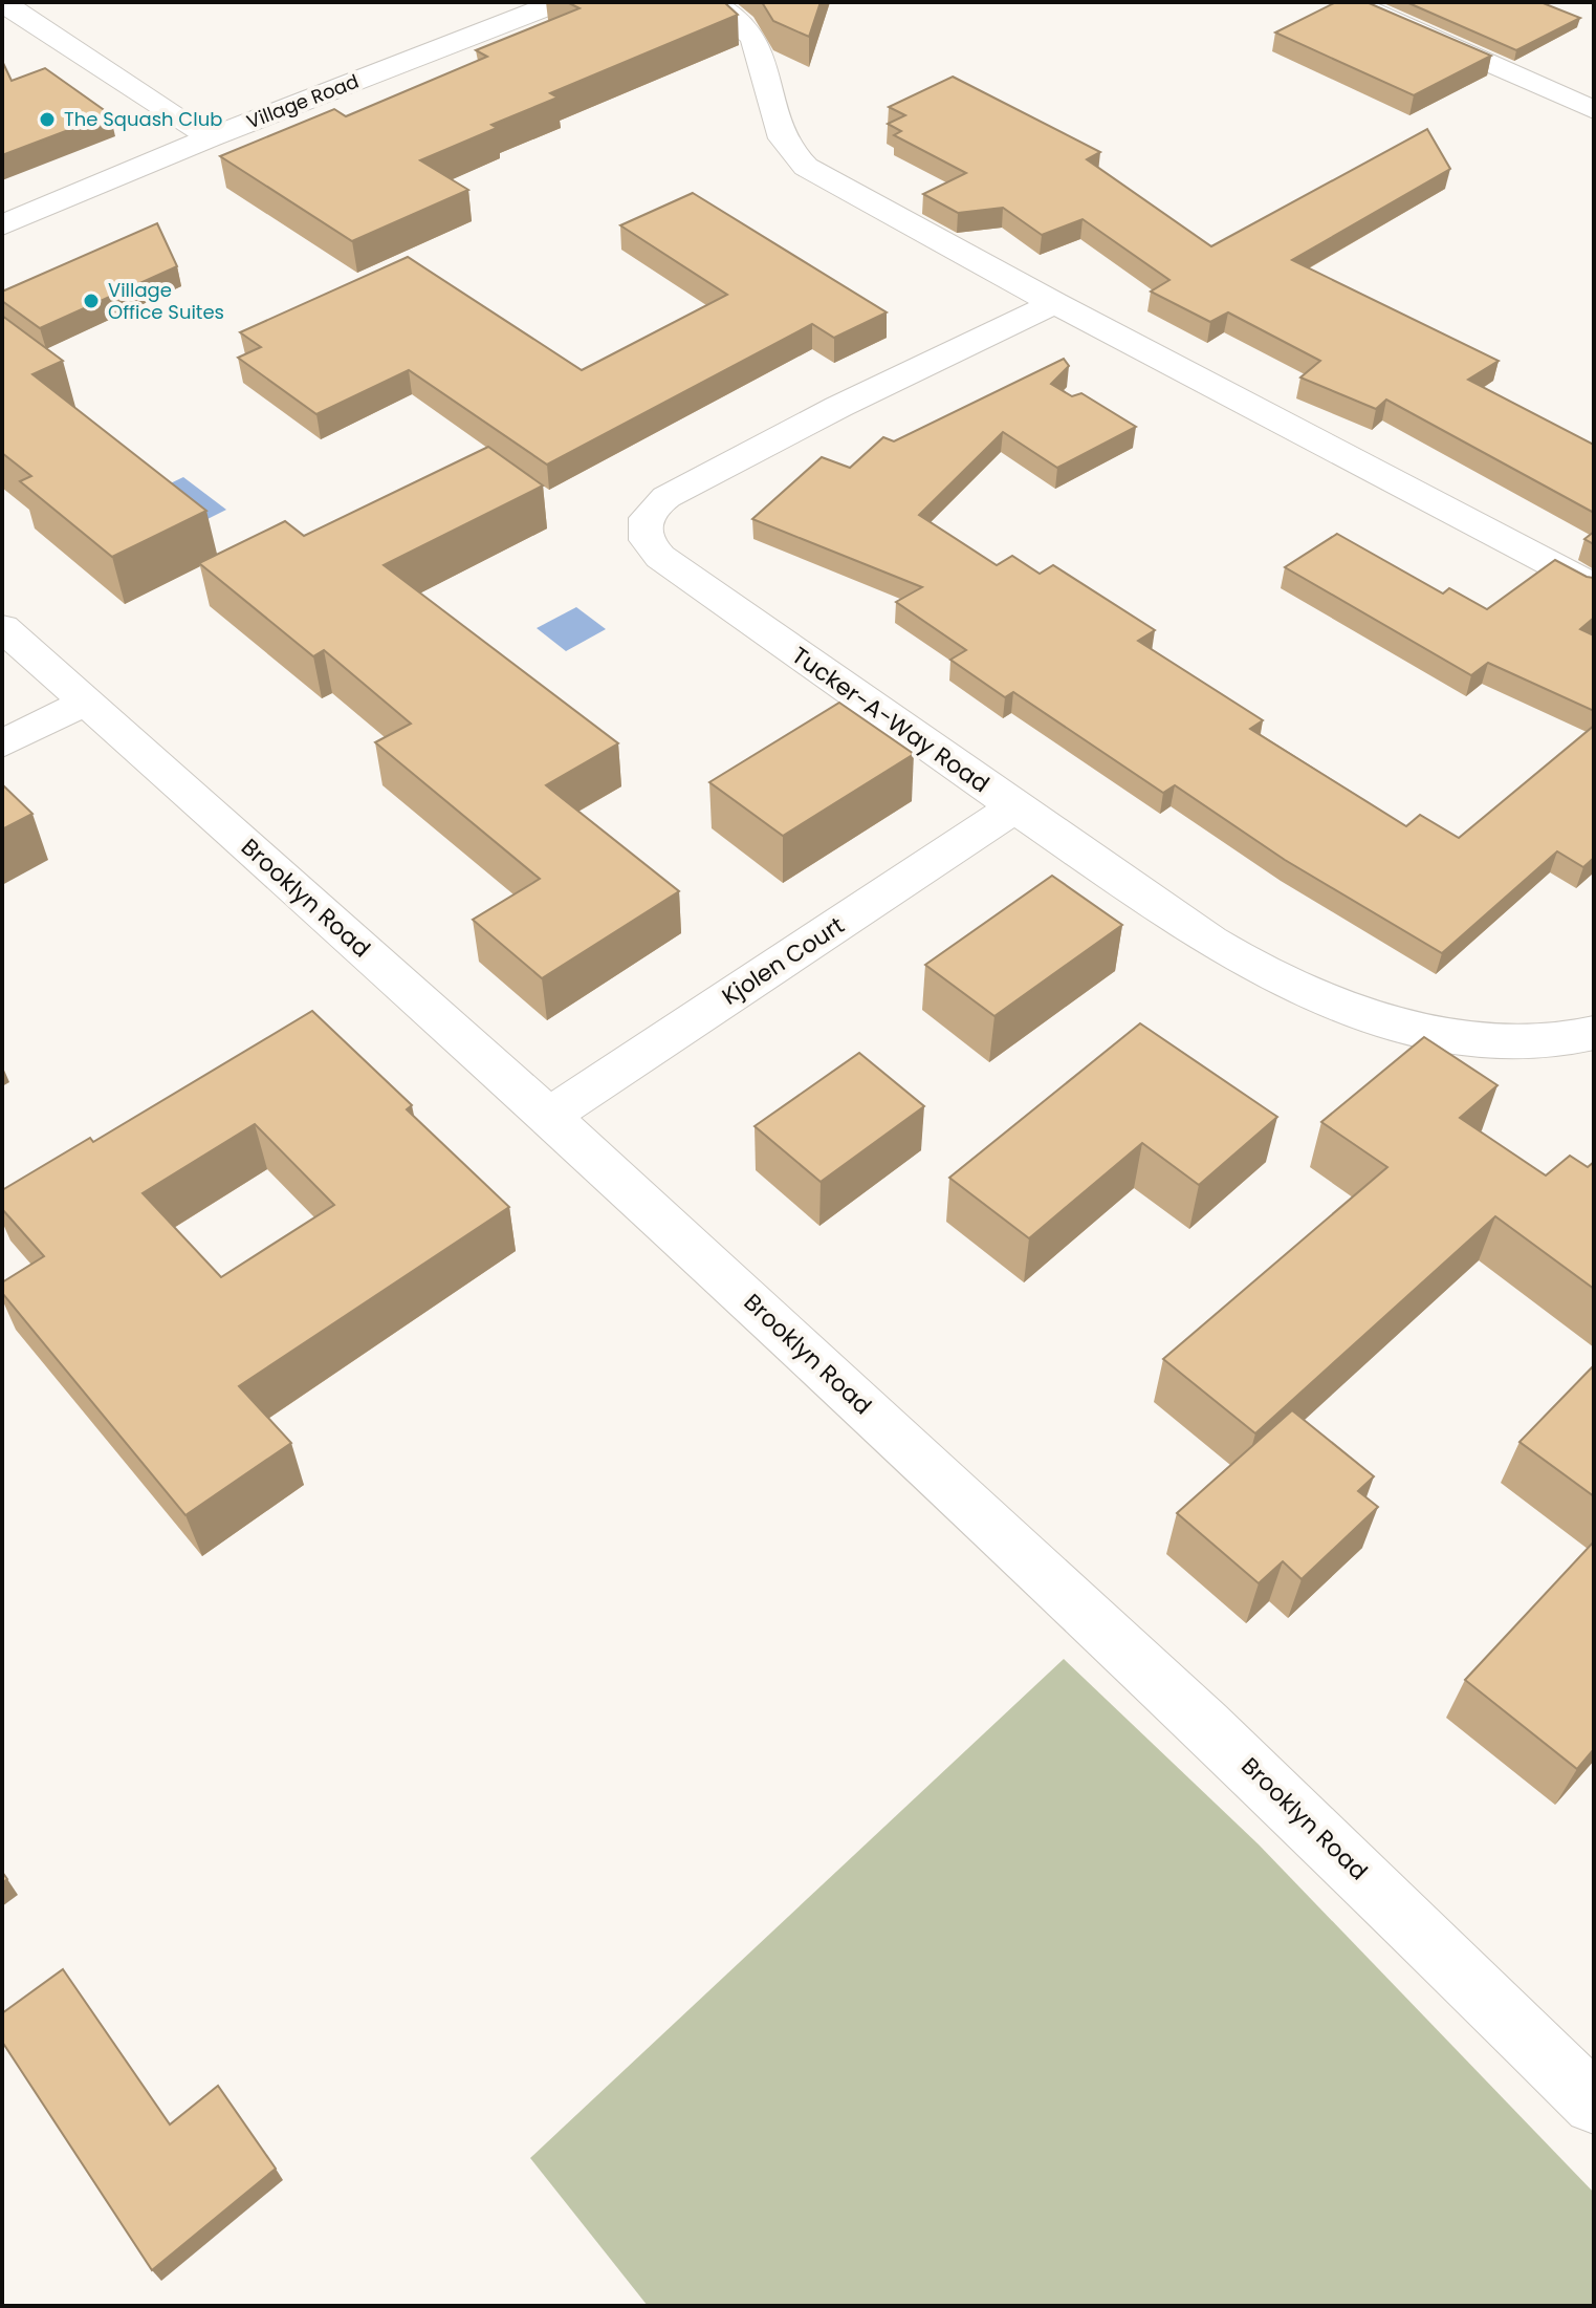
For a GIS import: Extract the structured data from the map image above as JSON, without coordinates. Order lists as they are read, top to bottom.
{
  "streets": {
    "street": [
      "Village Road",
      "Tucker-A-Way Road",
      "Brooklyn Road",
      "Kjolen Court"
    ]
  },
  "crossings": [
    ["Tucker-A-Way Road", "Kjolen Court"],
    ["Brooklyn Road", "Kjolen Court"]
  ],
  "places": ["The Squash Club", "Village Office Suites"]
}
